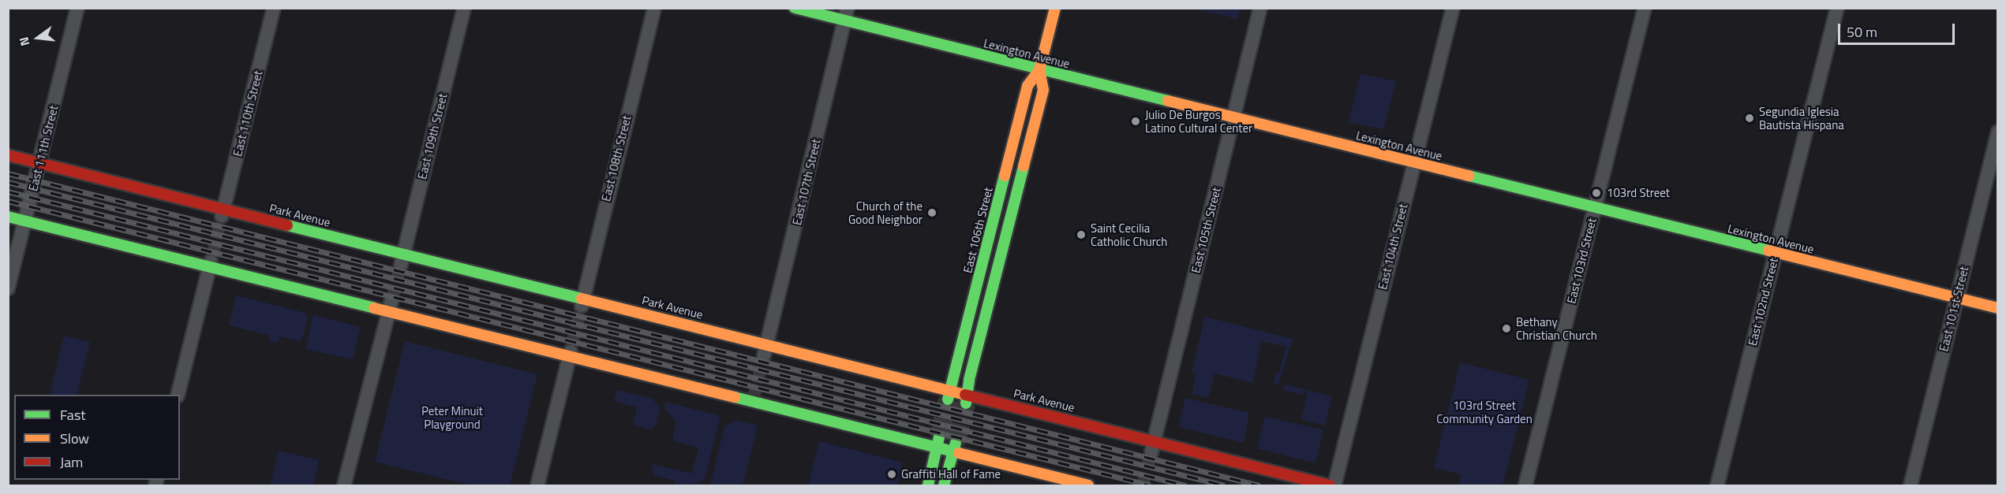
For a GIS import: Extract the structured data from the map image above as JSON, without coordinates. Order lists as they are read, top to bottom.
{
  "streets": {
    "main road": ["Lexington Avenue", "Park Avenue", "East 106th Street"],
    "street": [
      "East 110th Street",
      "East 109th Street",
      "East 111th Street",
      "East 108th Street",
      "East 107th Street",
      "East 105th Street",
      "East 104th Street",
      "East 103rd Street",
      "East 102nd Street",
      "East 101st Street"
    ]
  },
  "crossings": [
    ["Lexington Avenue", "East 107th Street"],
    ["Lexington Avenue", "East 106th Street"],
    ["Lexington Avenue", "East 105th Street"],
    ["Lexington Avenue", "East 104th Street"],
    ["Lexington Avenue", "East 103rd Street"],
    ["Lexington Avenue", "East 102nd Street"],
    ["Lexington Avenue", "East 101st Street"],
    ["East 110th Street", "Park Avenue"],
    ["East 109th Street", "Park Avenue"],
    ["East 111th Street", "Park Avenue"],
    ["East 108th Street", "Park Avenue"],
    ["East 107th Street", "Park Avenue"],
    ["Park Avenue", "East 106th Street"],
    ["Park Avenue", "East 105th Street"]
  ],
  "parks": ["103rd Street Community Garden", "Peter Minuit Playground"],
  "places": [
    "Segundia Iglesia Bautista Hispana",
    "Julio De Burgos Latino Cultural Center",
    "103rd Street",
    "Church of the Good Neighbor",
    "Saint Cecilia Catholic Church",
    "Bethany Christian Church",
    "Graffiti Hall of Fame"
  ],
  "legend": ["Fast", "Slow", "Jam"],
  "scale_bar": "50 m",
  "north": "left"
}
